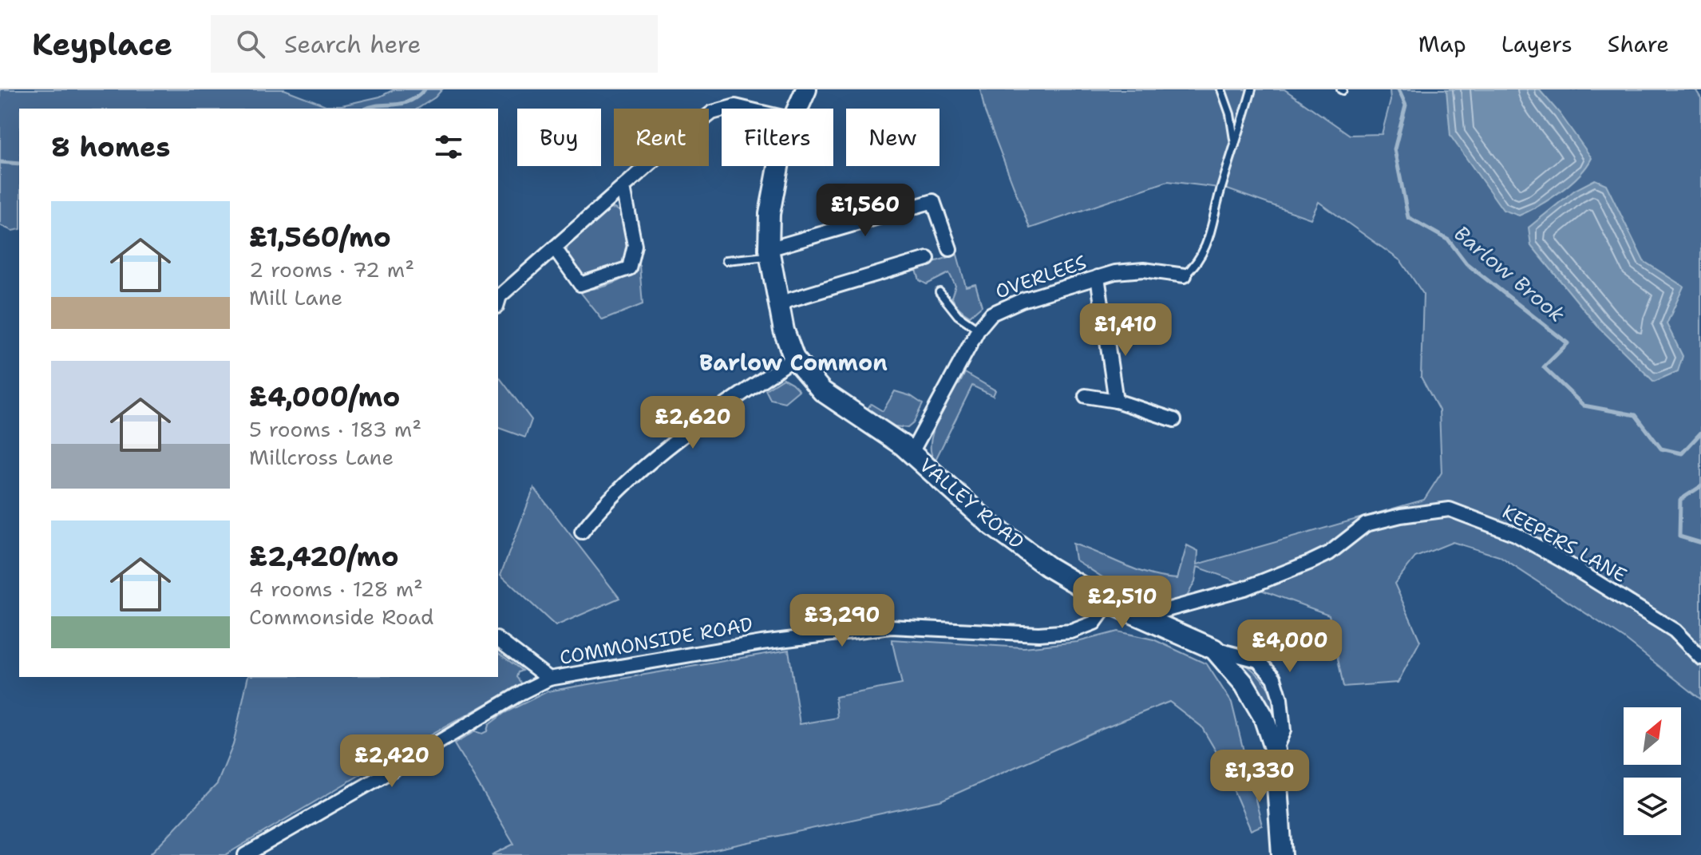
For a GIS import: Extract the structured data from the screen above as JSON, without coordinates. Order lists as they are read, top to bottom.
{
  "streets": {
    "main road": ["VALLEY ROAD"],
    "street": ["OVERLEES", "KEEPERS LANE", "COMMONSIDE ROAD"]
  },
  "crossings": [
    ["OVERLEES", "VALLEY ROAD"],
    ["VALLEY ROAD", "KEEPERS LANE"],
    ["VALLEY ROAD", "COMMONSIDE ROAD"]
  ],
  "districts": ["Barlow Common"],
  "water": ["Barlow Brook"],
  "north": "top right",
  "page": {
    "header": "Keyplace",
    "search": "Search here",
    "nav": ["Map", "Layers", "Share"],
    "chip": [
      "Buy",
      "Rent",
      "Filters",
      "New"
    ],
    "heading": "8 homes",
    "price": [
      "£1,560",
      "£1,410",
      "£2,620",
      "£2,510",
      "£3,290",
      "£4,000",
      "£2,420",
      "£1,330"
    ],
    "list": [
      {
        "name": "£1,560/mo",
        "note": "2 rooms · 72 m² · Mill Lane"
      },
      {
        "name": "£4,000/mo",
        "note": "5 rooms · 183 m² · Millcross Lane"
      },
      {
        "name": "£2,420/mo",
        "note": "4 rooms · 128 m² · Commonside Road"
      }
    ]
  }
}
